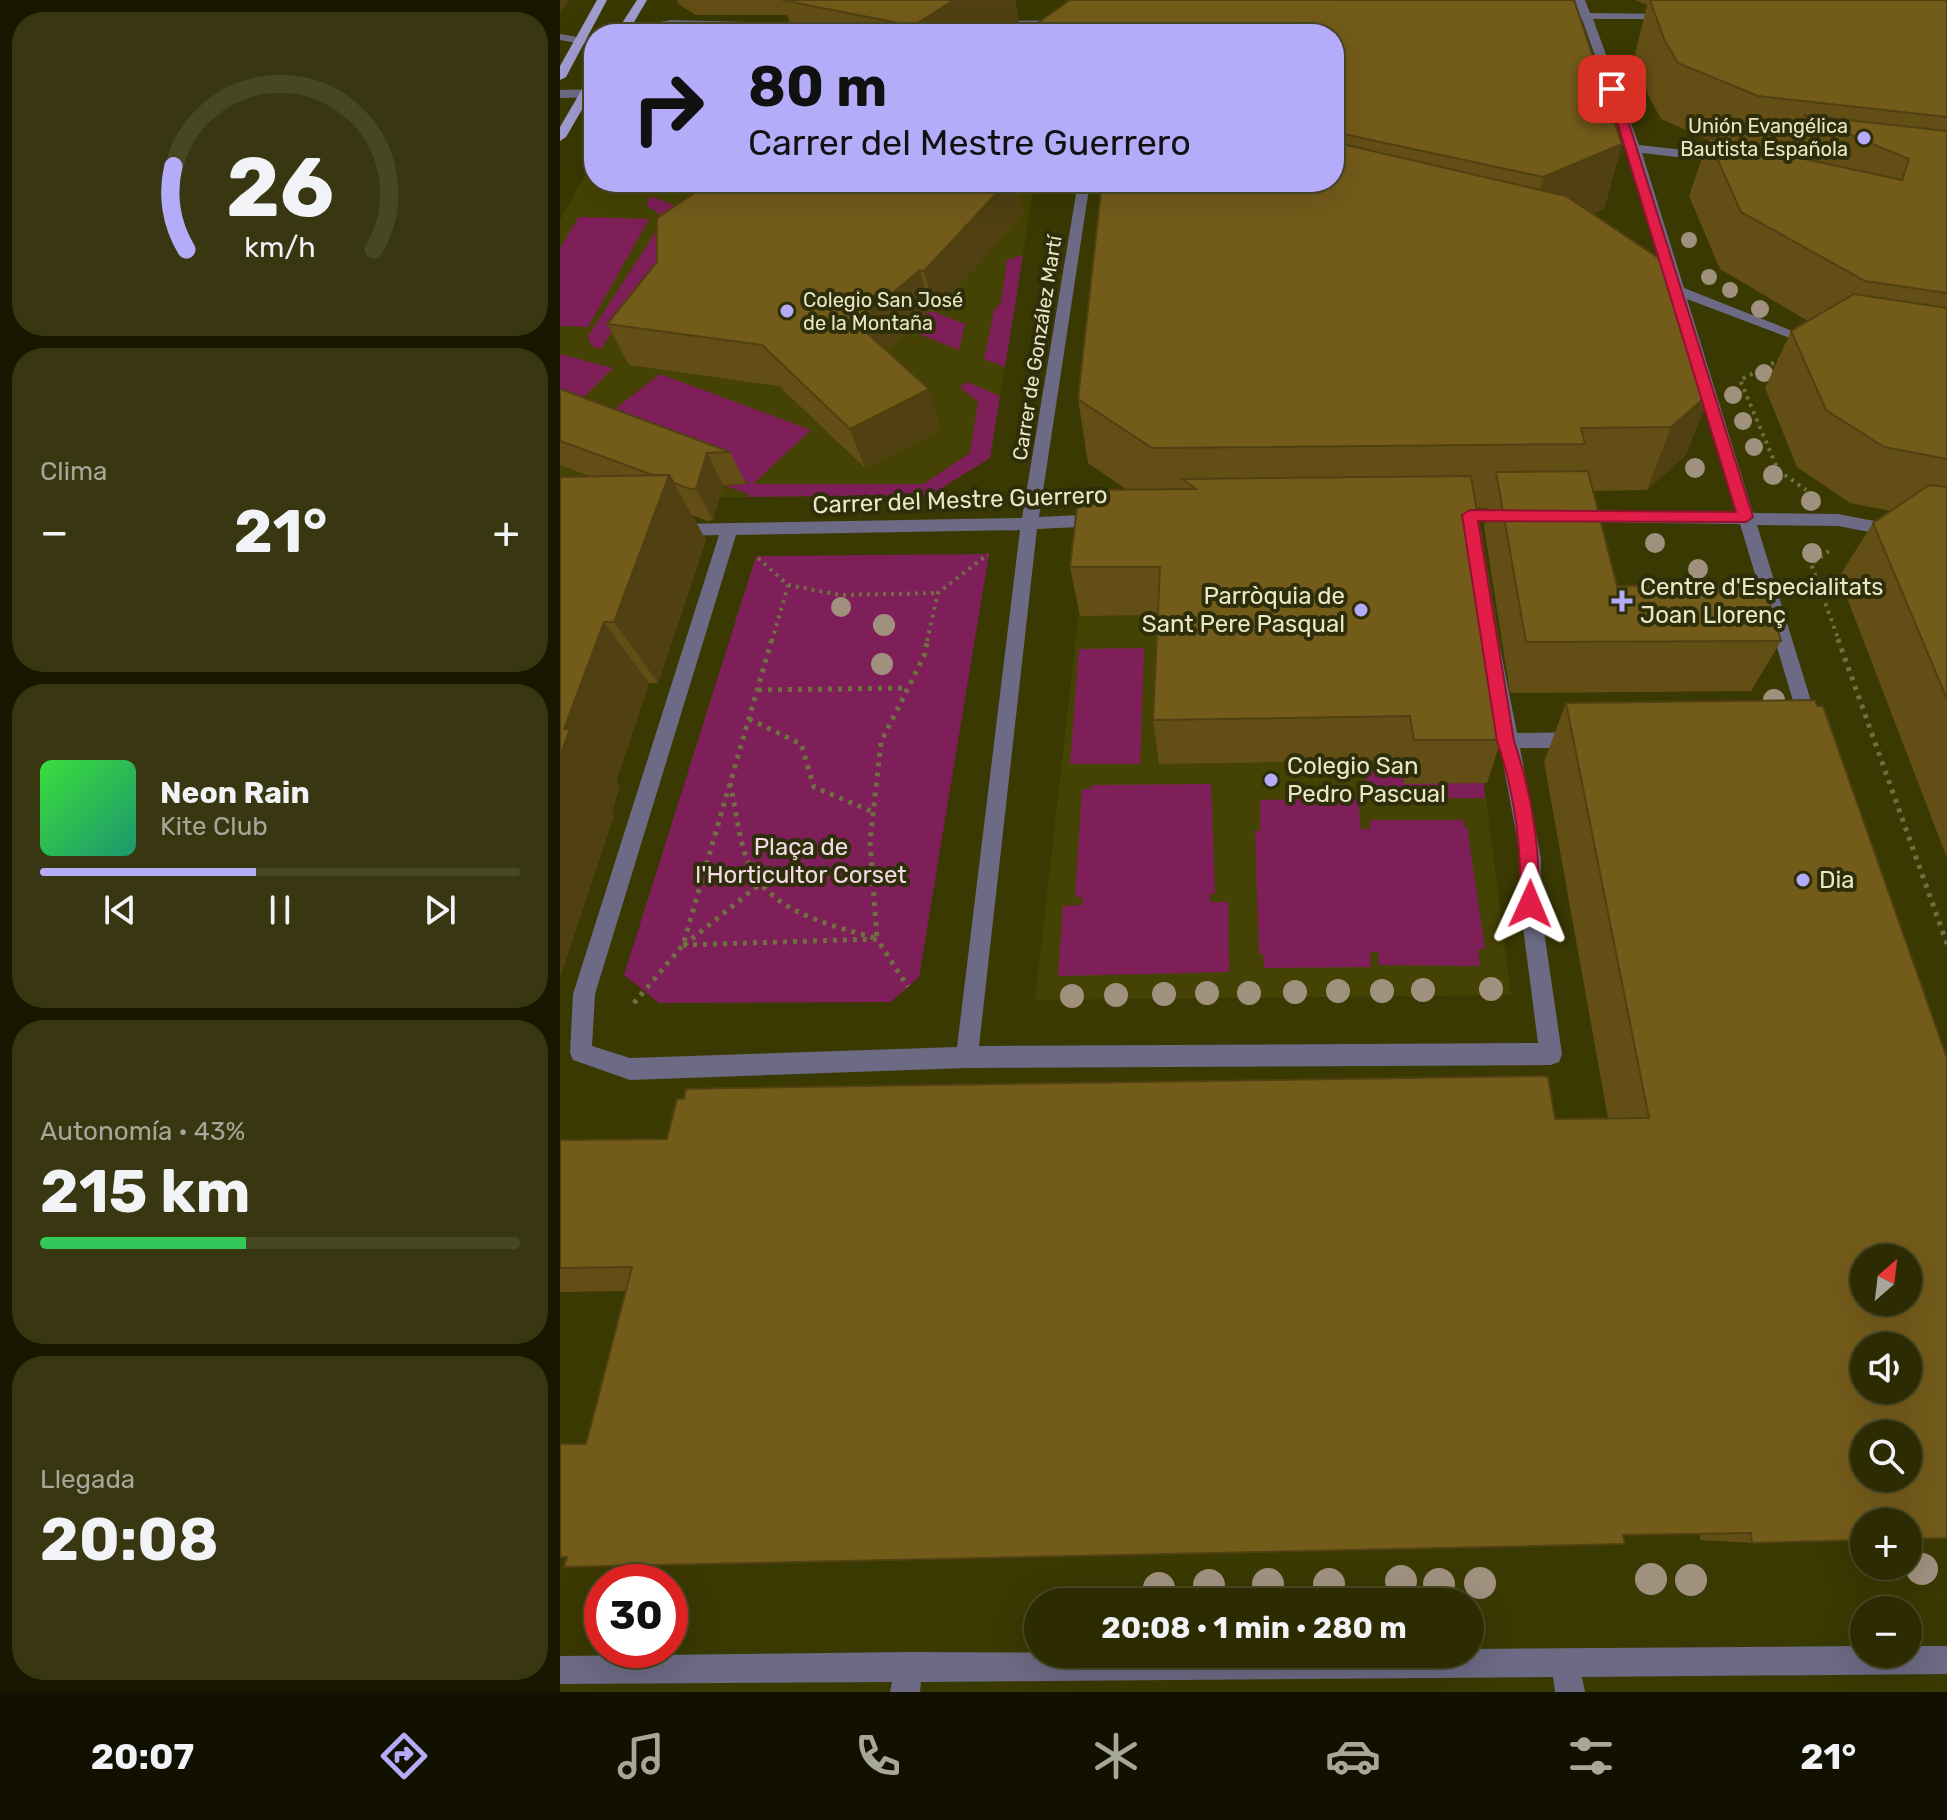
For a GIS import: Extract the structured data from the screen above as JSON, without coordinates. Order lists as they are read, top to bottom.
{
  "streets": {
    "street": ["Carrer de González Martí", "Carrer del Mestre Guerrero"]
  },
  "crossings": [
    ["Carrer de González Martí", "Carrer del Mestre Guerrero"]
  ],
  "parks": ["Plaça de l'Horticultor Corset"],
  "places": {
    "other": [
      "Unión Evangélica Bautista Española",
      "Colegio San José de la Montaña",
      "Parròquia de Sant Pere Pasqual",
      "Colegio San Pedro Pascual",
      "Dia"
    ],
    "health": ["Centre d'Especialitats Joan Llorenç"]
  },
  "north": "top right",
  "page": {
    "turn": ["80 m", "Carrer del Mestre Guerrero"],
    "tile": [
      "Clima",
      ["Autonomía · 43%", "215 km"],
      ["Llegada", "20:08"]
    ],
    "heat": ["−", "21°", "+"],
    "song": ["Neon Rain", "Kite Club"],
    "map_buttons": ["+", "−"],
    "limit": "30",
    "trip": "20:08 · 1 min · 280 m",
    "tabs": ["20:07", "21°"],
    "gauge": ["26", "km/h"]
  }
}
